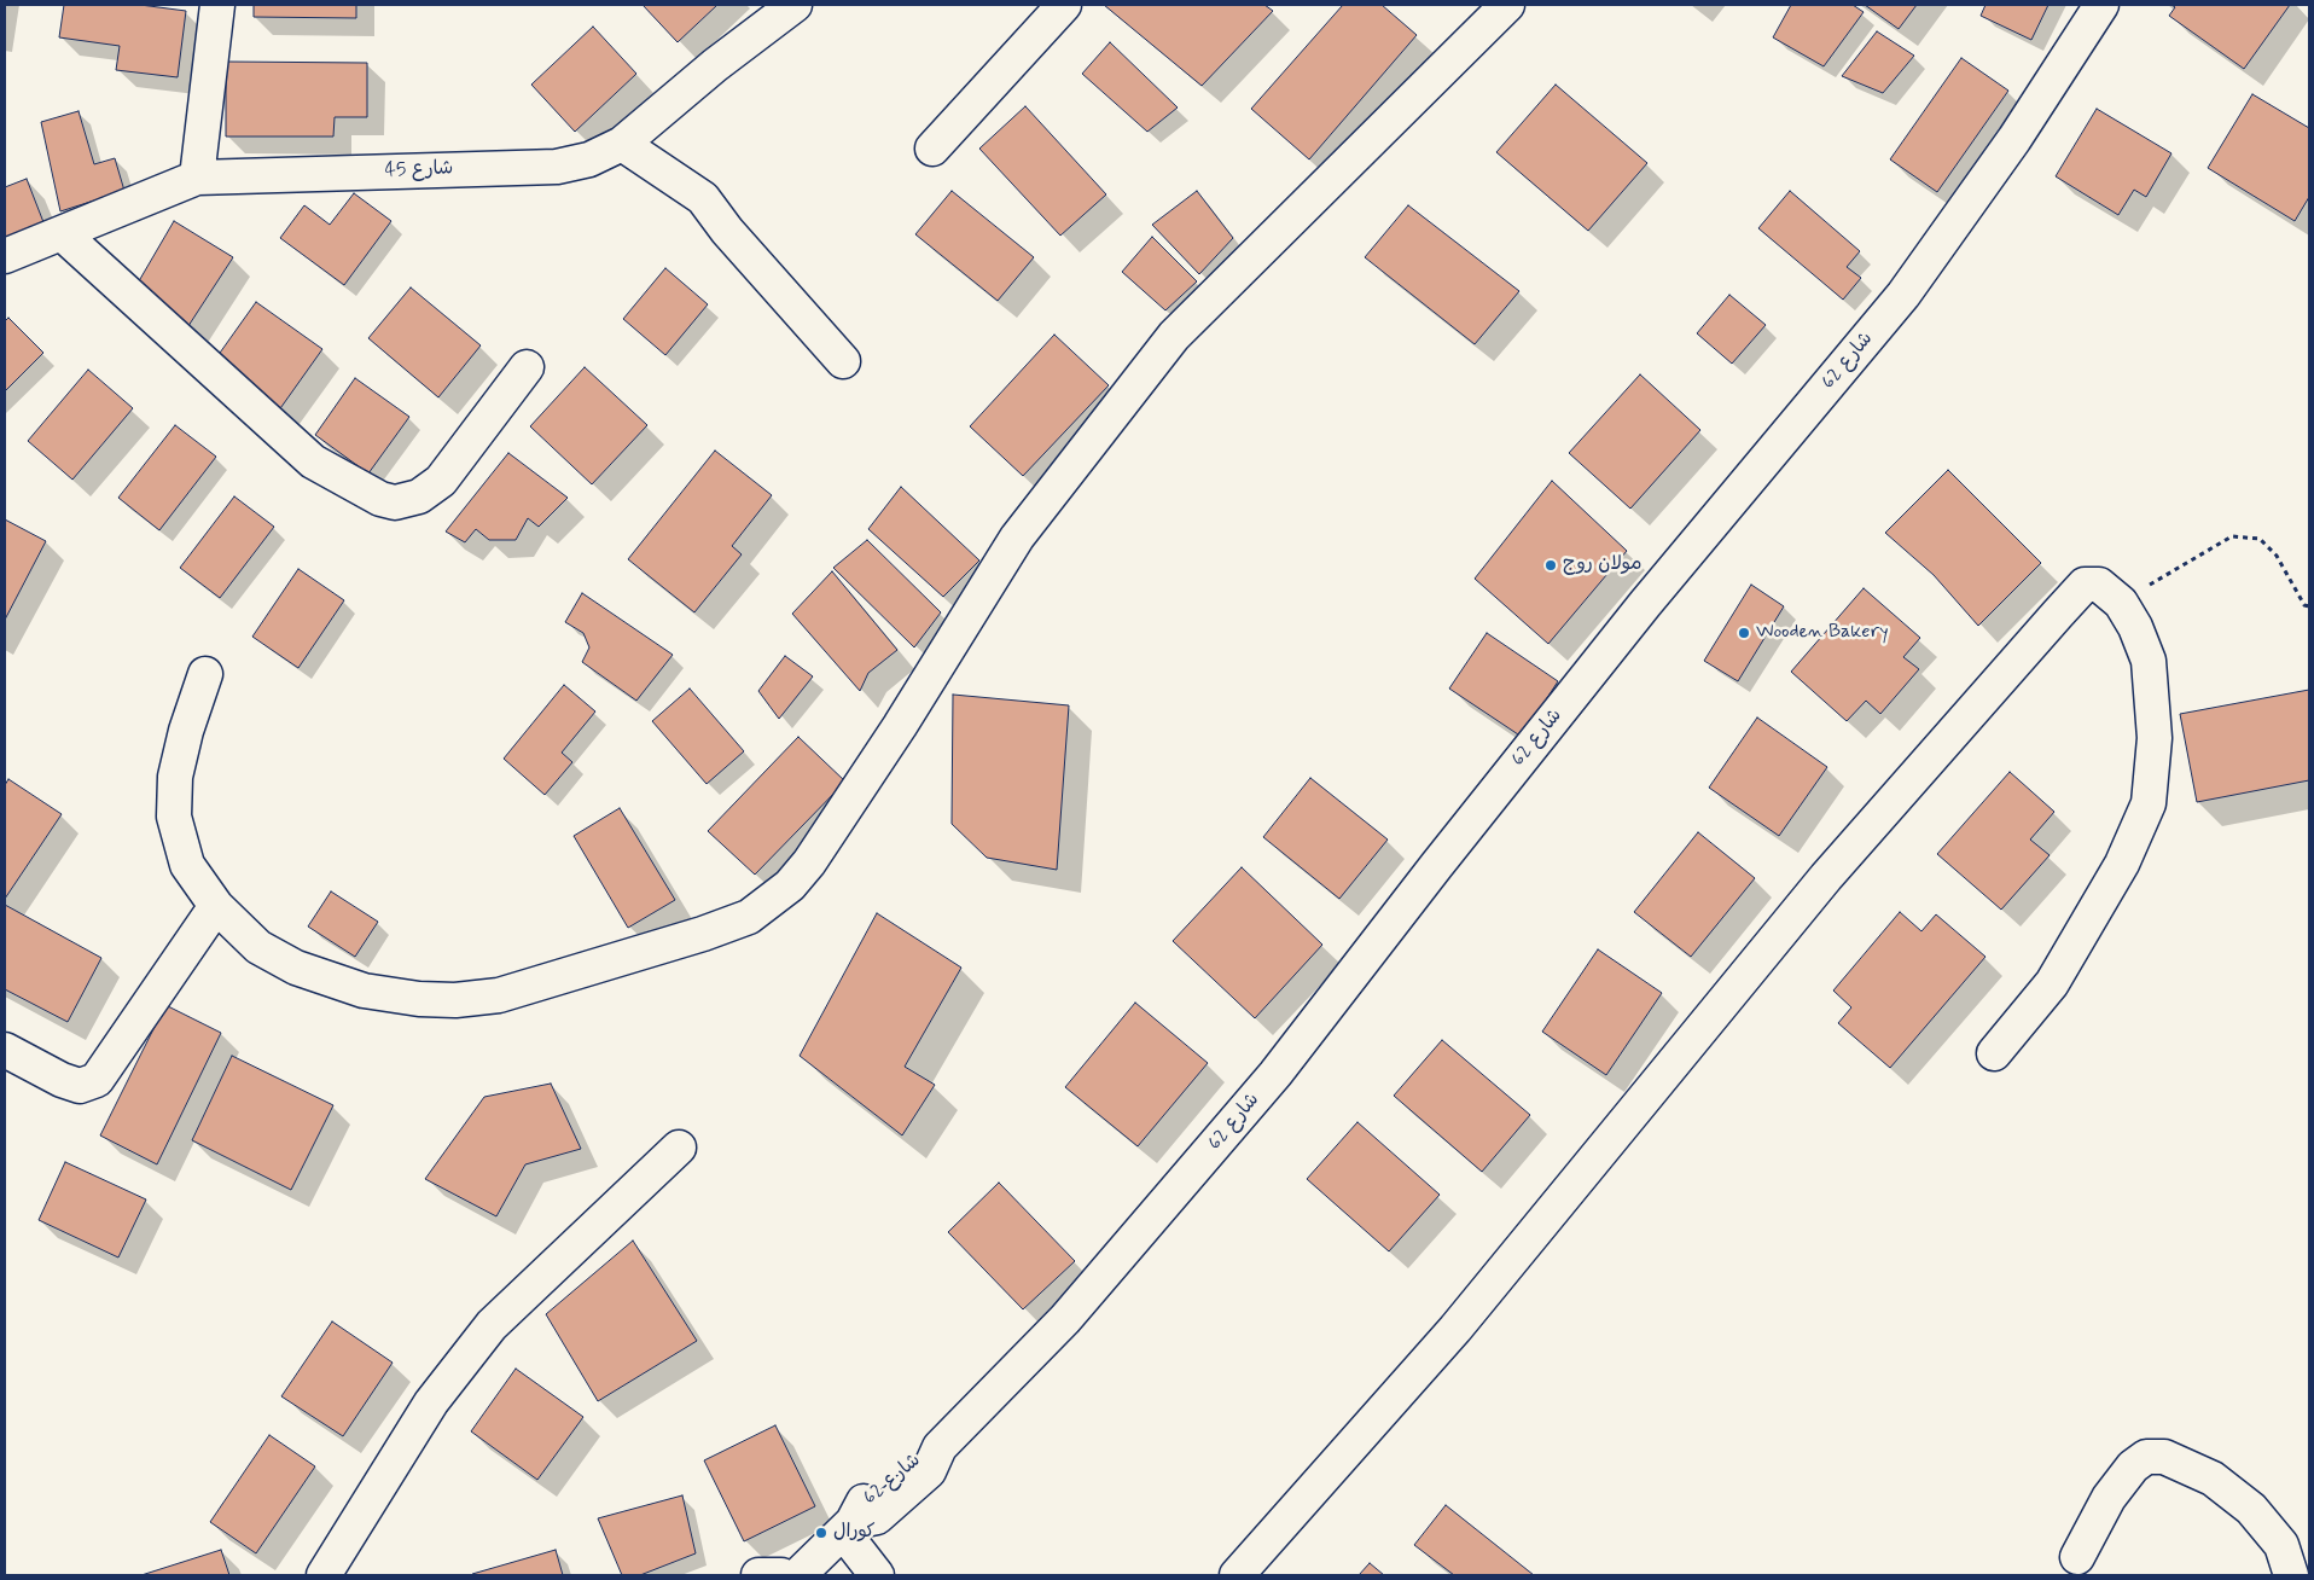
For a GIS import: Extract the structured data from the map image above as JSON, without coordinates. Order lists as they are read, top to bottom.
{
  "streets": {
    "street": ["شارع 45", "شارع 62"]
  },
  "places": ["مولان روج", "Wooden Bakery", "كورال"]
}
